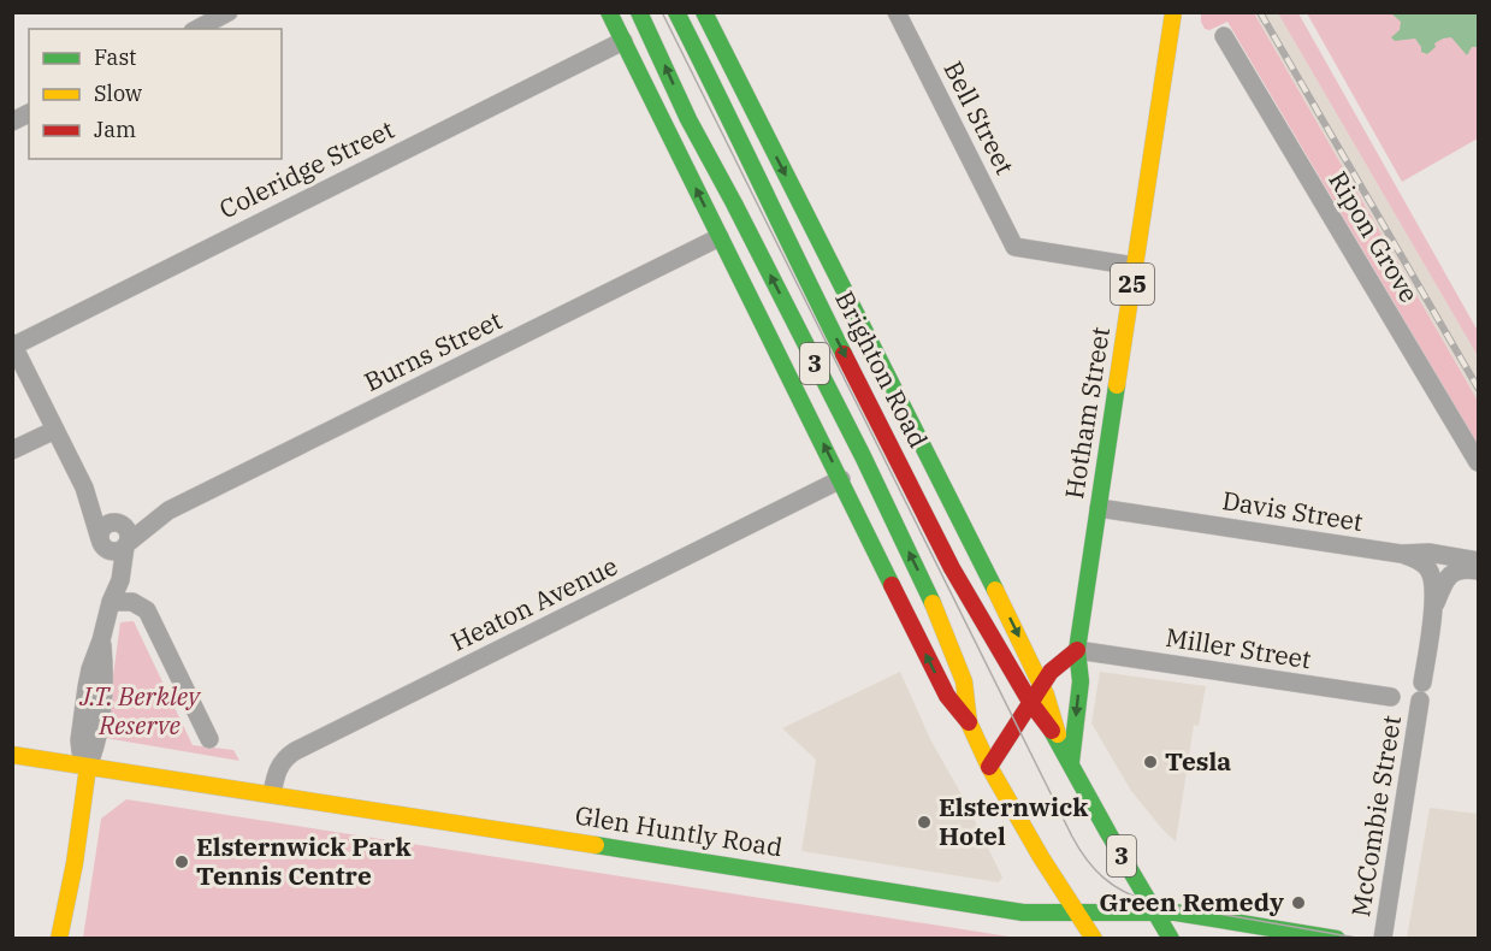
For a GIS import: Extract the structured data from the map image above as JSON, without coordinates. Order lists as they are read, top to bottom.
{
  "streets": {
    "main road": [
      "25",
      "3",
      "Brighton Road",
      "Hotham Street",
      "Glen Huntly Road"
    ],
    "street": [
      "Bell Street",
      "Coleridge Street",
      "Ripon Grove",
      "Burns Street",
      "Davis Street",
      "Heaton Avenue",
      "Miller Street",
      "McCombie Street"
    ]
  },
  "crossings": [
    ["Bell Street", "Hotham Street"],
    ["3", "Brighton Road"],
    ["3", "Glen Huntly Road"],
    ["Brighton Road", "Hotham Street"],
    ["Brighton Road", "Glen Huntly Road"],
    ["Hotham Street", "Davis Street"],
    ["Hotham Street", "Miller Street"],
    ["Davis Street", "McCombie Street"],
    ["Heaton Avenue", "Glen Huntly Road"]
  ],
  "parks": ["J.T. Berkley Reserve"],
  "places": [
    "Tesla",
    "Elsternwick Hotel",
    "Elsternwick Park Tennis Centre",
    "Green Remedy"
  ],
  "legend": ["Fast", "Slow", "Jam"]
}
